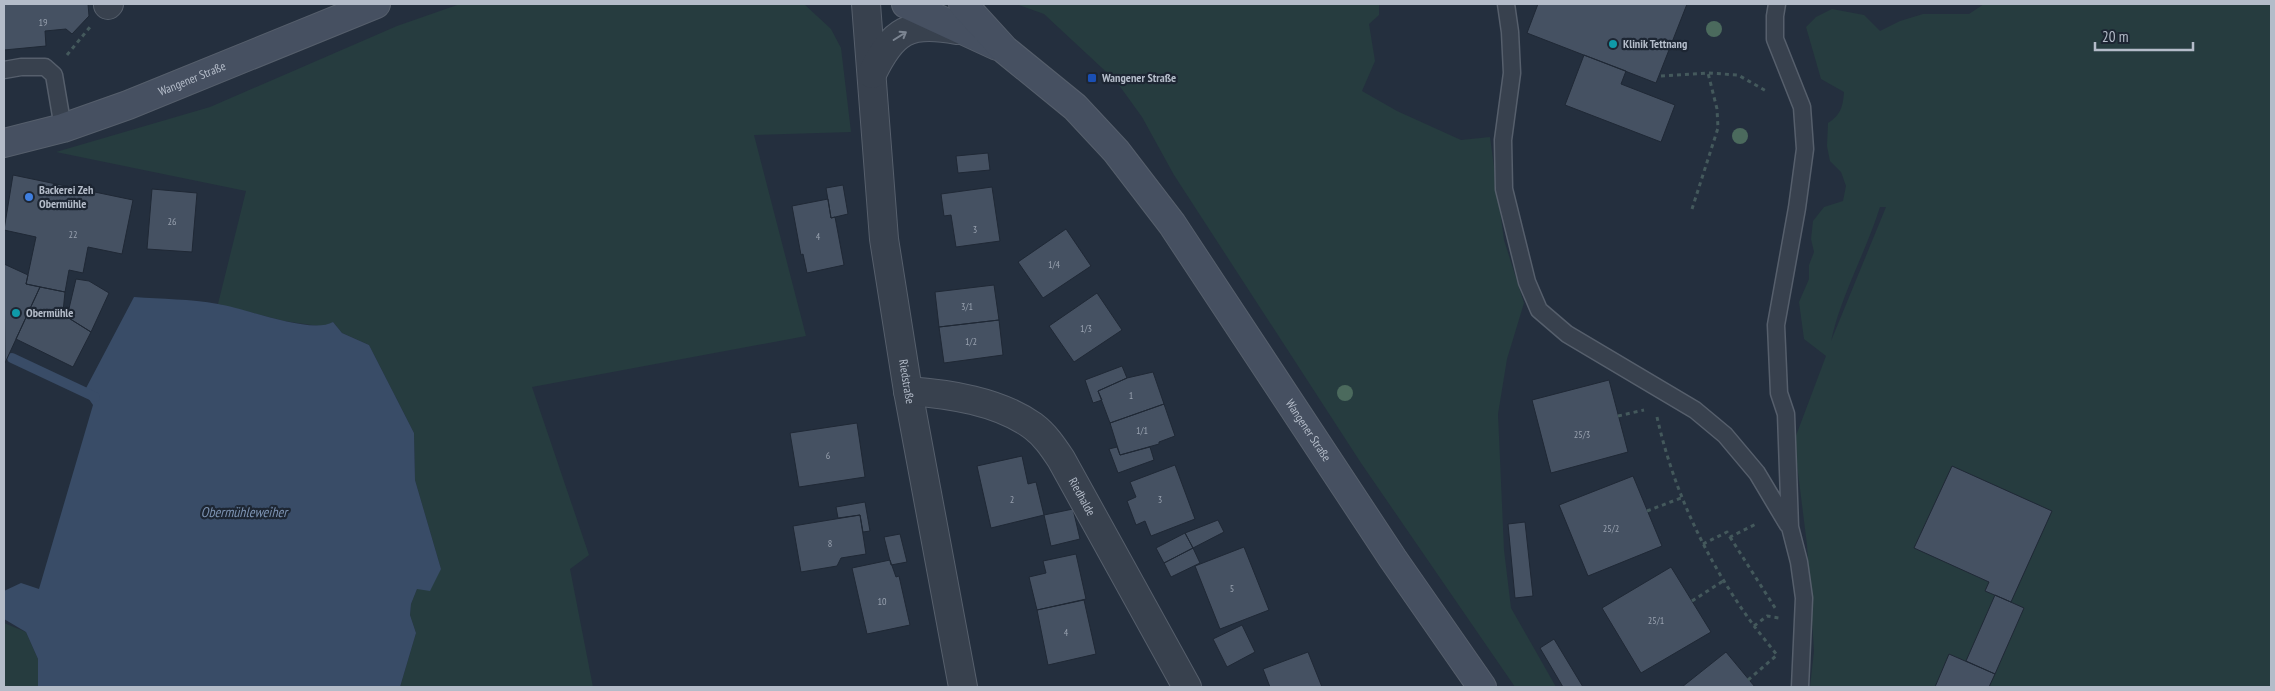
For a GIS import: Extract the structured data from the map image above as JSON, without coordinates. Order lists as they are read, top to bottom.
{
  "streets": {
    "main road": ["Wangener Straße"],
    "street": ["Riedstraße", "Riedhalde"]
  },
  "crossings": [
    ["Riedstraße", "Riedhalde"]
  ],
  "water": ["Obermühleweiher"],
  "places": {
    "other": ["Klinik Tettnang", "Backerei Zeh Obermühle", "Obermühle"],
    "transit": ["Wangener Straße"]
  },
  "house_numbers": [
    "19",
    "26",
    "3",
    "22",
    "4",
    "1/4",
    "3/1",
    "1/3",
    "1/2",
    "1",
    "1/1",
    "25/3",
    "6",
    "2",
    "3",
    "25/2",
    "8",
    "5",
    "10",
    "25/1",
    "4"
  ],
  "scale_bar": "20 m"
}
